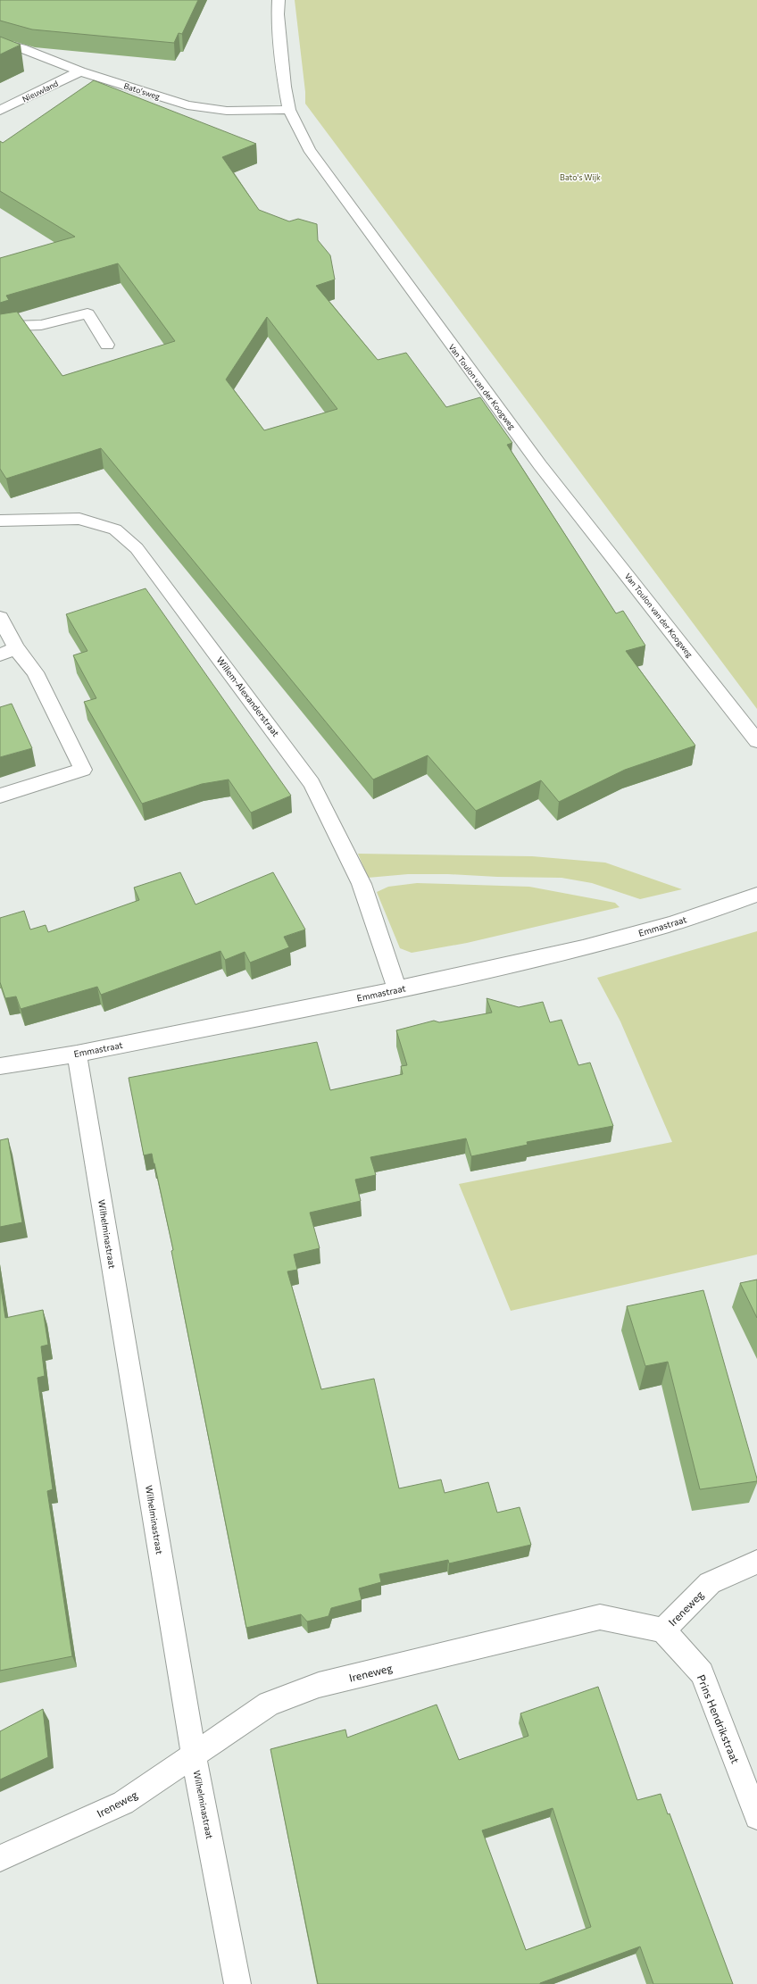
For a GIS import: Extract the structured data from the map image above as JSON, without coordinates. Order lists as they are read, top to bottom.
{
  "streets": {
    "street": [
      "Nieuwland",
      "Bato'sweg",
      "Van Toulon van der Koogweg",
      "Willem-Alexanderstraat",
      "Emmastraat",
      "Wilhelminastraat",
      "Ireneweg",
      "Prins Hendrikstraat"
    ]
  },
  "crossings": [
    ["Nieuwland", "Bato'sweg"],
    ["Bato'sweg", "Van Toulon van der Koogweg"],
    ["Willem-Alexanderstraat", "Emmastraat"],
    ["Emmastraat", "Wilhelminastraat"],
    ["Wilhelminastraat", "Ireneweg"],
    ["Ireneweg", "Prins Hendrikstraat"]
  ],
  "parks": ["Bato's Wijk"]
}
